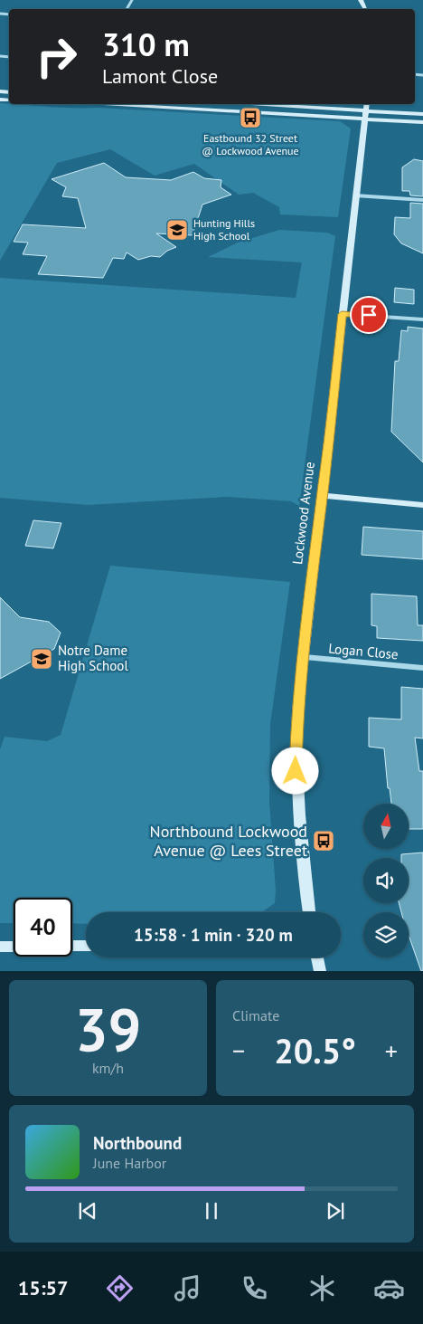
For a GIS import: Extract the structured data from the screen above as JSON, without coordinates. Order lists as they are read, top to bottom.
{
  "streets": {
    "street": ["Lockwood Avenue", "Logan Close"]
  },
  "crossings": [
    ["Lockwood Avenue", "Logan Close"]
  ],
  "places": {
    "bus stop": ["Eastbound 32 Street @ Lockwood Avenue", "Northbound Lockwood Avenue @ Lees Street"],
    "school or university": ["Hunting Hills High School", "Notre Dame High School"]
  },
  "north": "top",
  "page": {
    "turn": ["310 m", "Lamont Close"],
    "limit": "40",
    "trip": "15:58 · 1 min · 320 m",
    "tile": [
      ["39", "km/h"],
      "Climate"
    ],
    "heat": ["−", "20.5°", "+"],
    "song": ["Northbound", "June Harbor"],
    "tabs": "15:57"
  }
}
